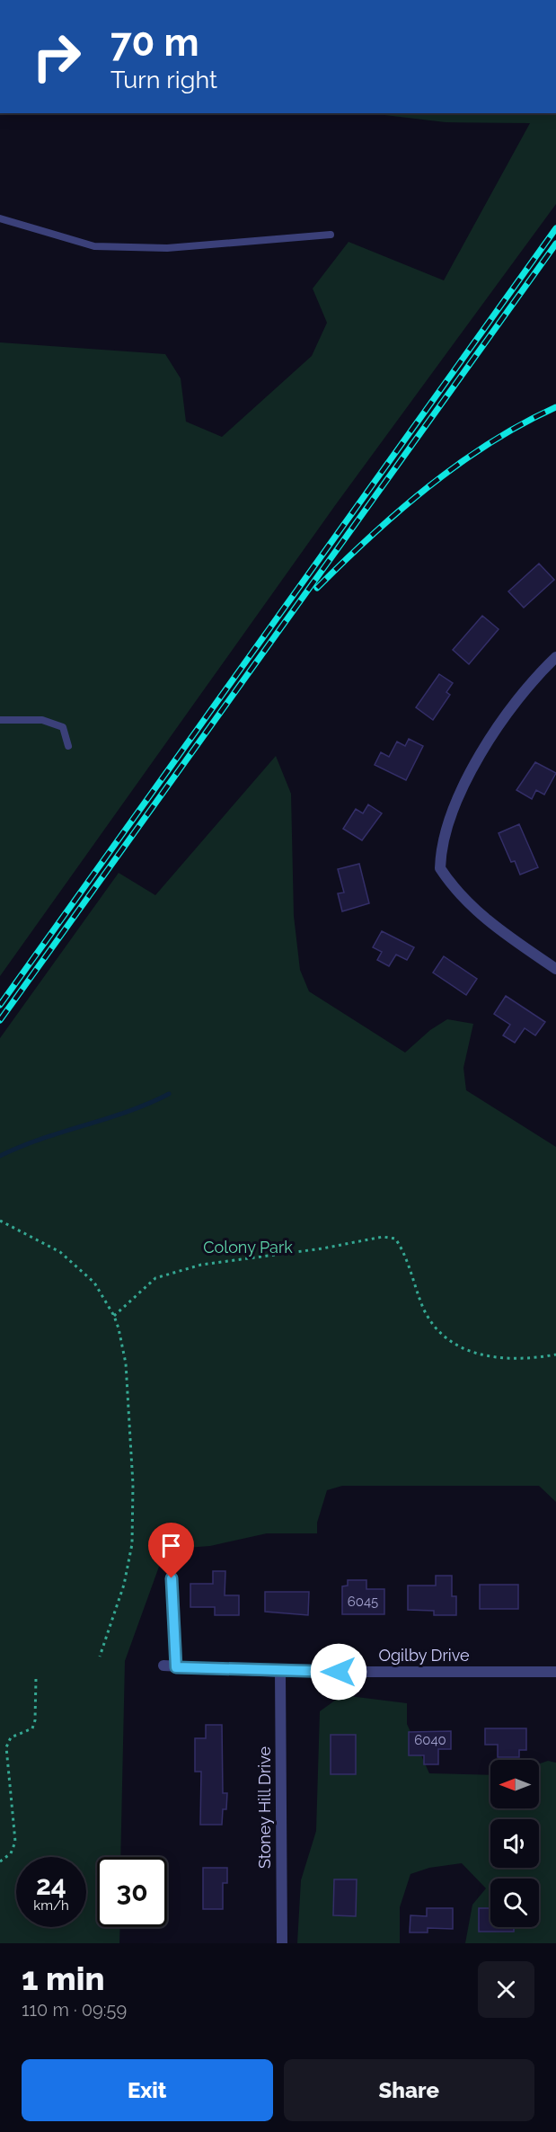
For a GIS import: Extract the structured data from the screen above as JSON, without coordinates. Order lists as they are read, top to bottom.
{
  "streets": {
    "street": ["Ogilby Drive", "Stoney Hill Drive"]
  },
  "crossings": [
    ["Ogilby Drive", "Stoney Hill Drive"]
  ],
  "parks": ["Colony Park"],
  "house_numbers": ["6045", "6040"],
  "north": "left",
  "page": {
    "turn": ["70 m", "Turn right"],
    "speed": "24 km/h",
    "limit": "30",
    "heading": ["1 min", "110 m · 09:59"],
    "buttons": ["Exit", "Share"]
  }
}
